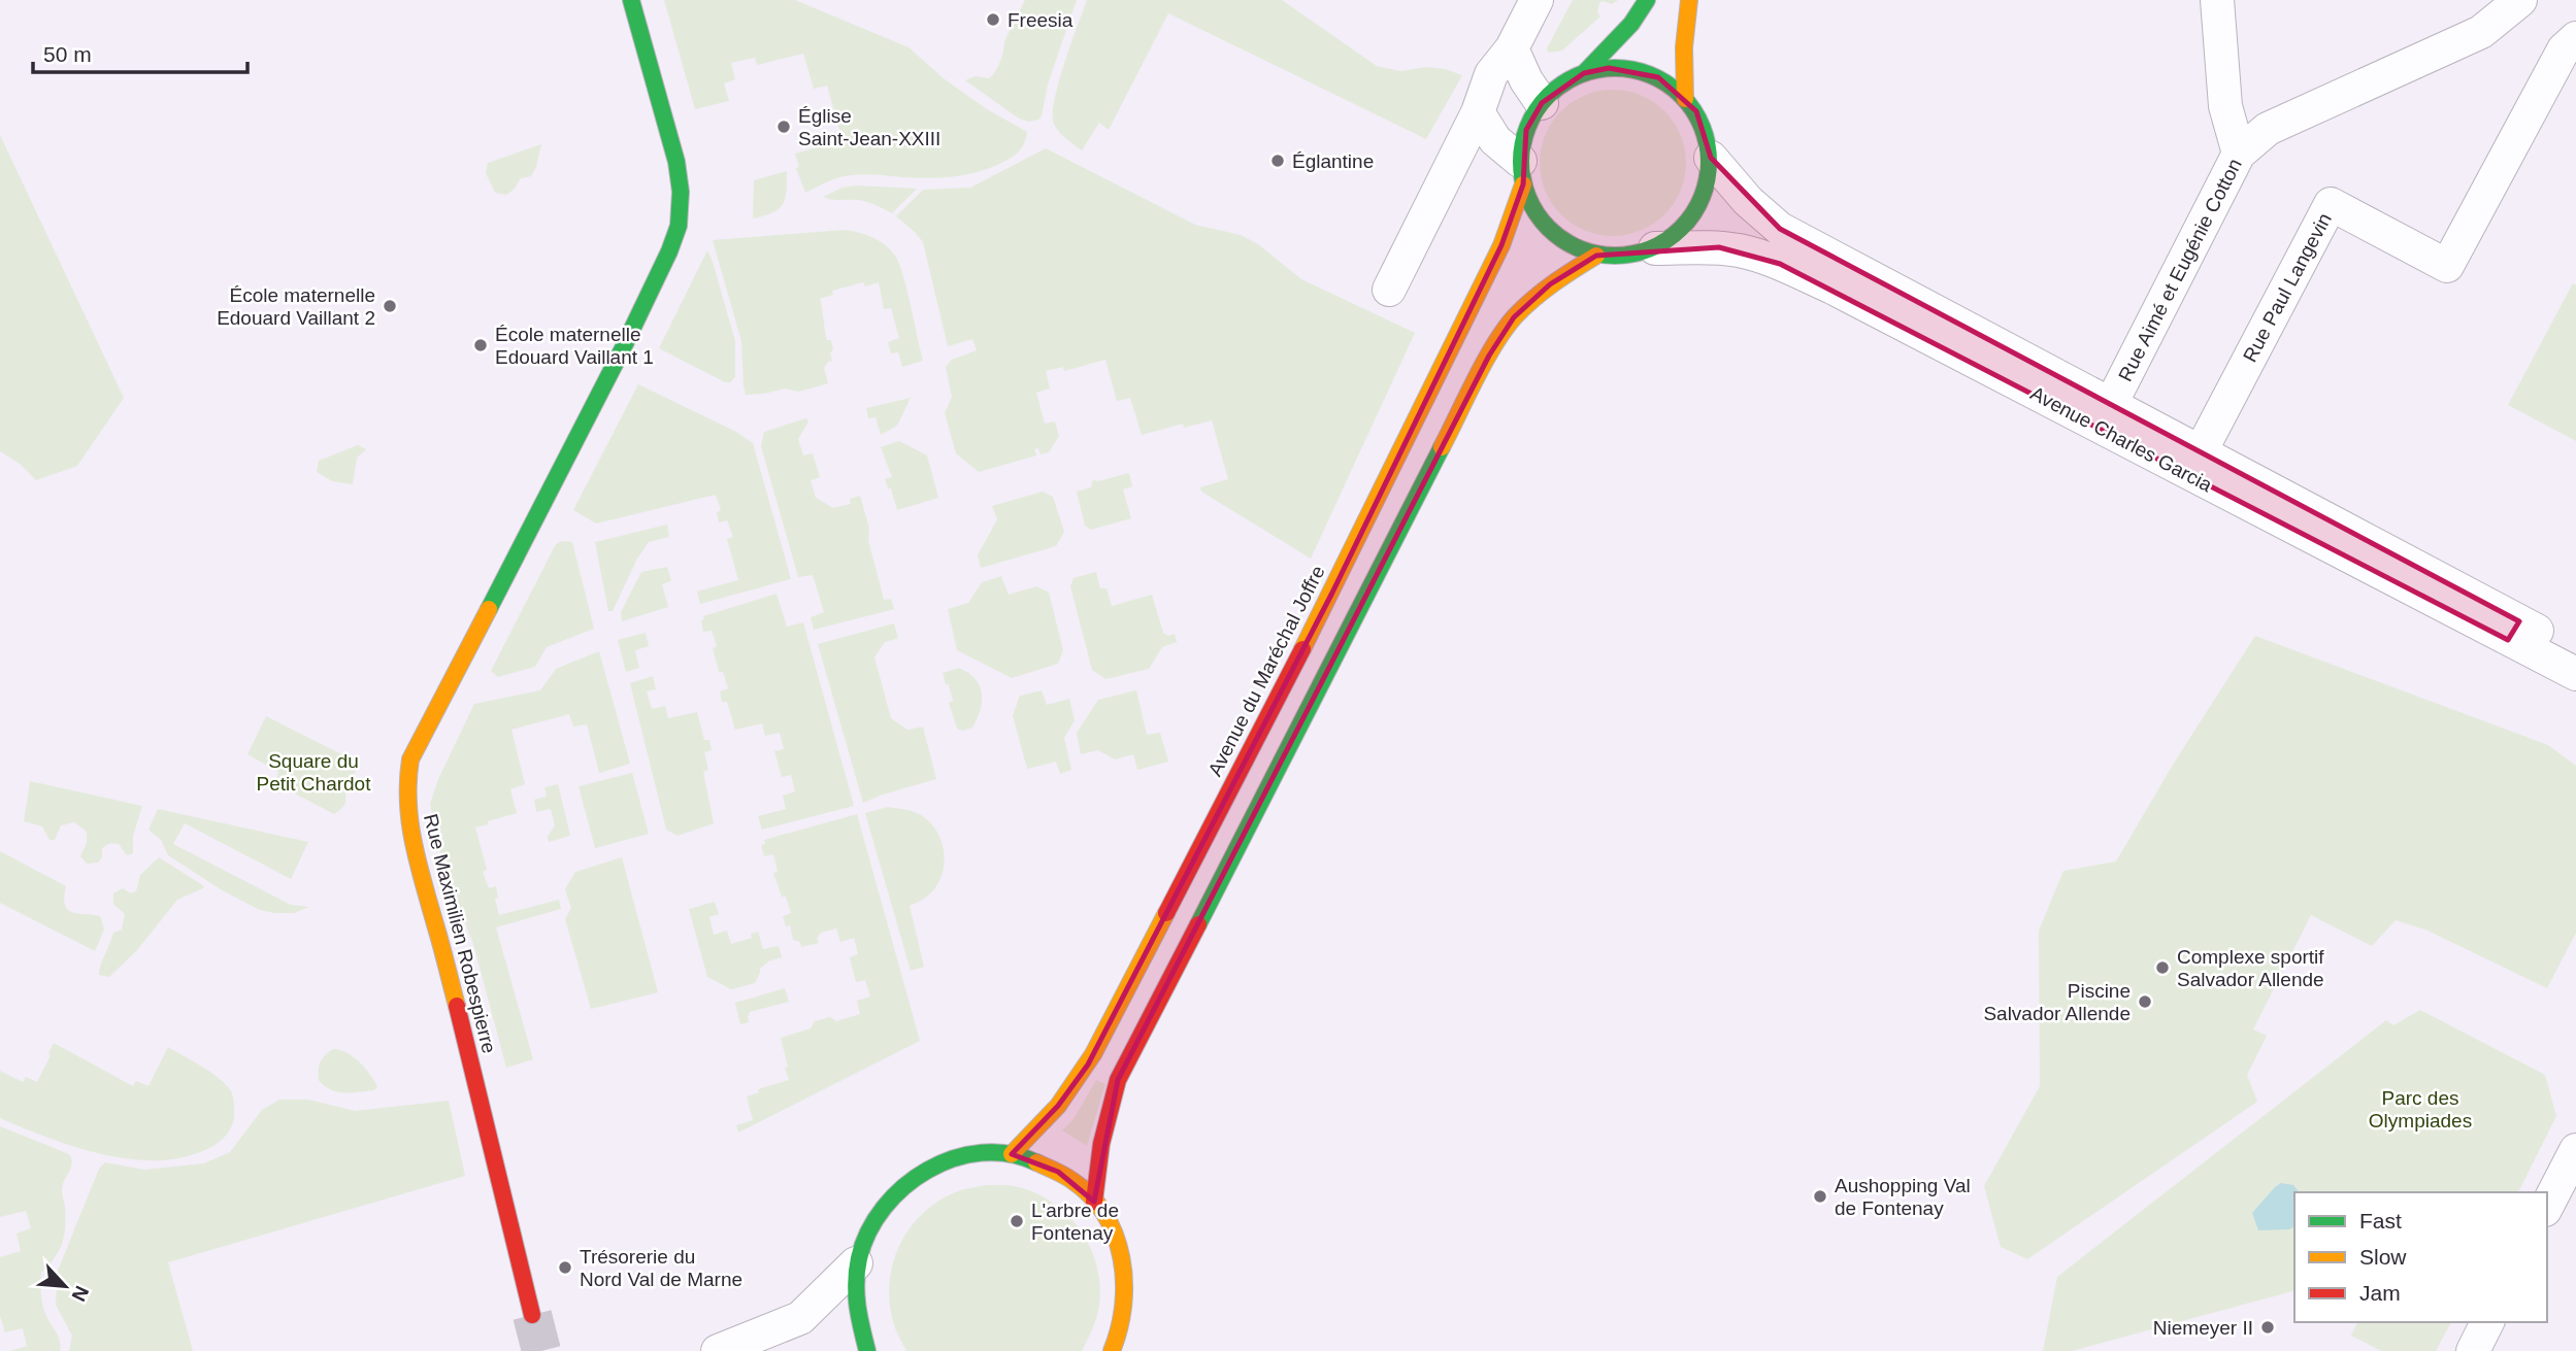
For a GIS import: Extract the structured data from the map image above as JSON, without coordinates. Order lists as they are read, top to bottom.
{
  "streets": {
    "main road": ["Avenue du Maréchal Joffre", "Rue Maximilien Robespierre"],
    "street": ["Rue Aimé et Eugénie Cotton", "Rue Paul Langevin", "Avenue Charles Garcia"]
  },
  "crossings": [
    ["Rue Aimé et Eugénie Cotton", "Avenue Charles Garcia"],
    ["Rue Paul Langevin", "Avenue Charles Garcia"],
    ["Avenue Charles Garcia", "Avenue du Maréchal Joffre"]
  ],
  "parks": ["Square du Petit Chardot", "Parc des Olympiades"],
  "places": [
    "Freesia",
    "Église Saint-Jean-XXIII",
    "Églantine",
    "École maternelle Edouard Vaillant 2",
    "École maternelle Edouard Vaillant 1",
    "Complexe sportif Salvador Allende",
    "Piscine Salvador Allende",
    "Aushopping Val de Fontenay",
    "L'arbre de Fontenay",
    "Trésorerie du Nord Val de Marne",
    "Niemeyer II"
  ],
  "legend": ["Fast", "Slow", "Jam"],
  "scale_bar": "50 m",
  "north": "bottom right"
}
